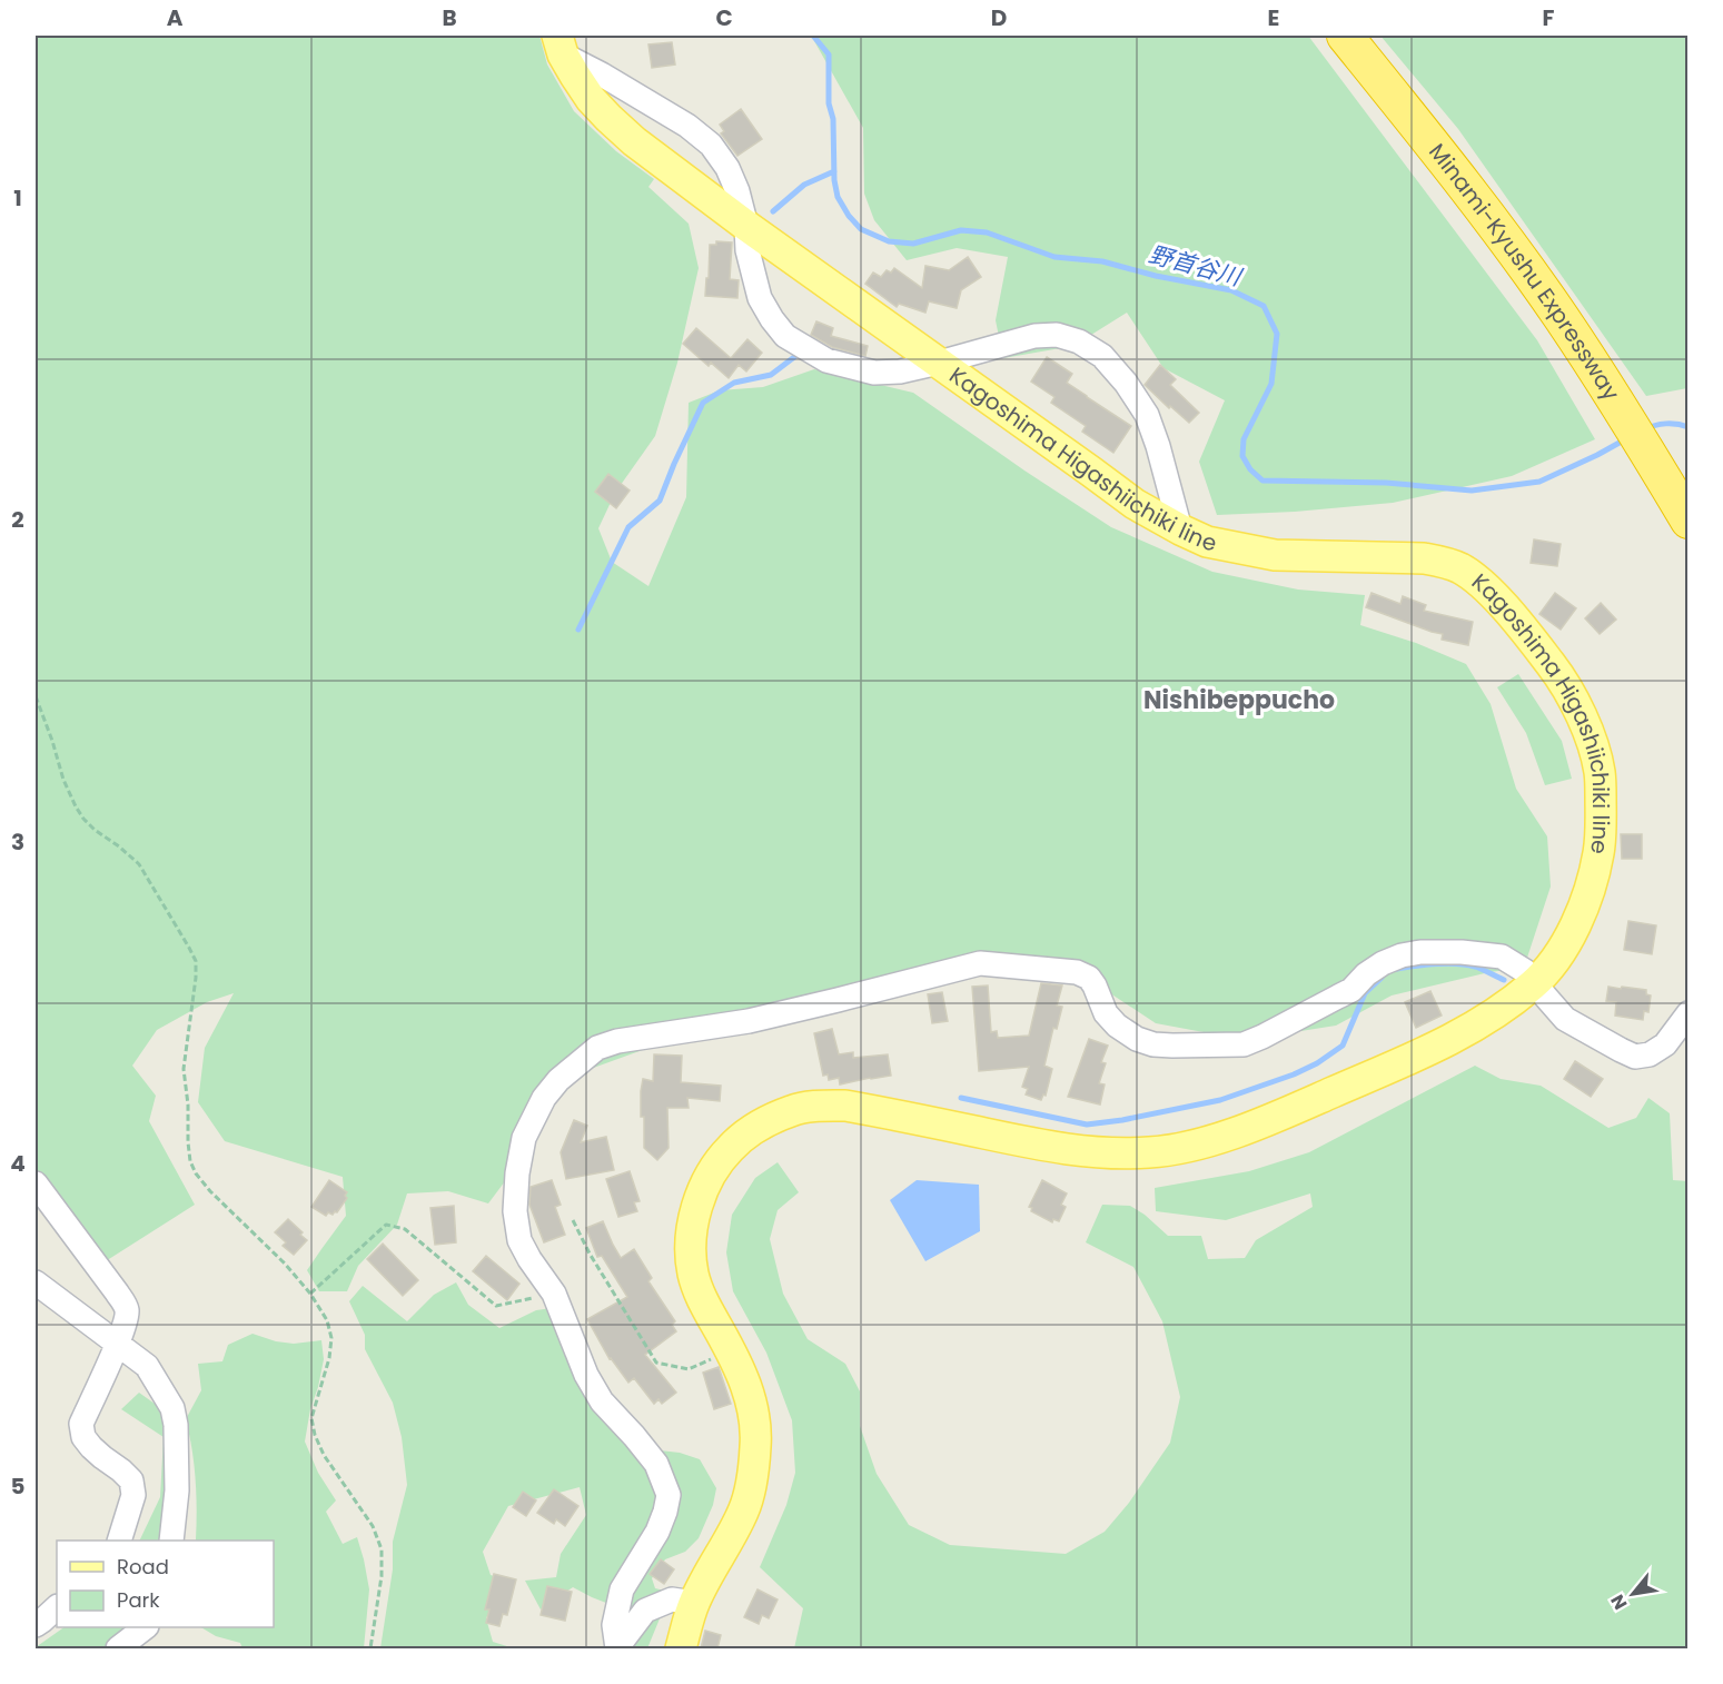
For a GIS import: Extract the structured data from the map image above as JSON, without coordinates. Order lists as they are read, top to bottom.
{
  "streets": {
    "highway": ["Minami-Kyushu Expressway"],
    "main road": ["Kagoshima Higashiichiki line"]
  },
  "districts": ["Nishibeppucho"],
  "water": ["野首谷川"],
  "legend": ["Road", "Park"],
  "north": "bottom left",
  "grid": {
    "columns": [
      "A",
      "B",
      "C",
      "D",
      "E",
      "F"
    ],
    "rows": [
      "1",
      "2",
      "3",
      "4",
      "5"
    ]
  }
}
